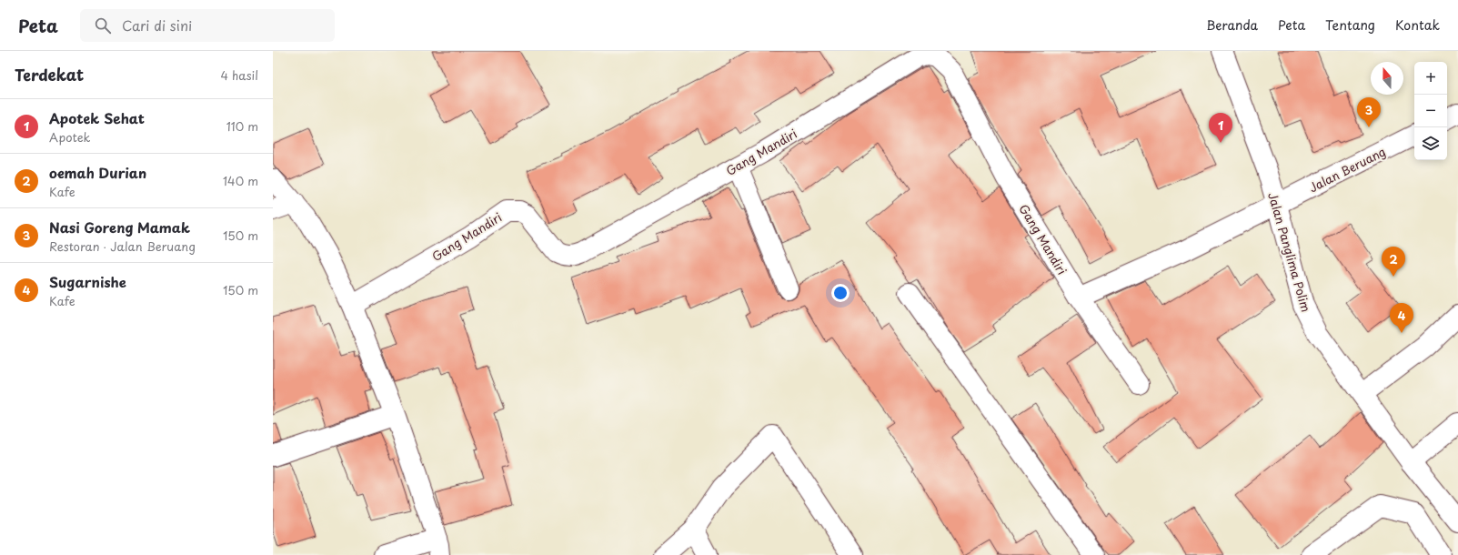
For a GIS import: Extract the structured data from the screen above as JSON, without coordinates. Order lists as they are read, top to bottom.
{
  "streets": {
    "street": ["Gang Mandiri", "Jalan Beruang", "Jalan Panglima Polim"]
  },
  "crossings": [
    ["Jalan Beruang", "Jalan Panglima Polim"]
  ],
  "north": "top",
  "page": {
    "header": "Peta",
    "search": "Cari di sini",
    "nav": [
      "Beranda",
      "Peta",
      "Tentang",
      "Kontak"
    ],
    "heading": ["Terdekat", "4 hasil"],
    "map_buttons": ["+", "−"],
    "pins": [
      "3",
      "1",
      "2",
      "4"
    ],
    "list": [
      {
        "mark": "1",
        "name": "Apotek Sehat",
        "note": "Apotek",
        "value": "110 m"
      },
      {
        "mark": "2",
        "name": "oemah Durian",
        "note": "Kafe",
        "value": "140 m"
      },
      {
        "mark": "3",
        "name": "Nasi Goreng Mamak",
        "note": "Restoran · Jalan Beruang",
        "value": "150 m"
      },
      {
        "mark": "4",
        "name": "Sugarnishe",
        "note": "Kafe",
        "value": "150 m"
      }
    ]
  }
}
